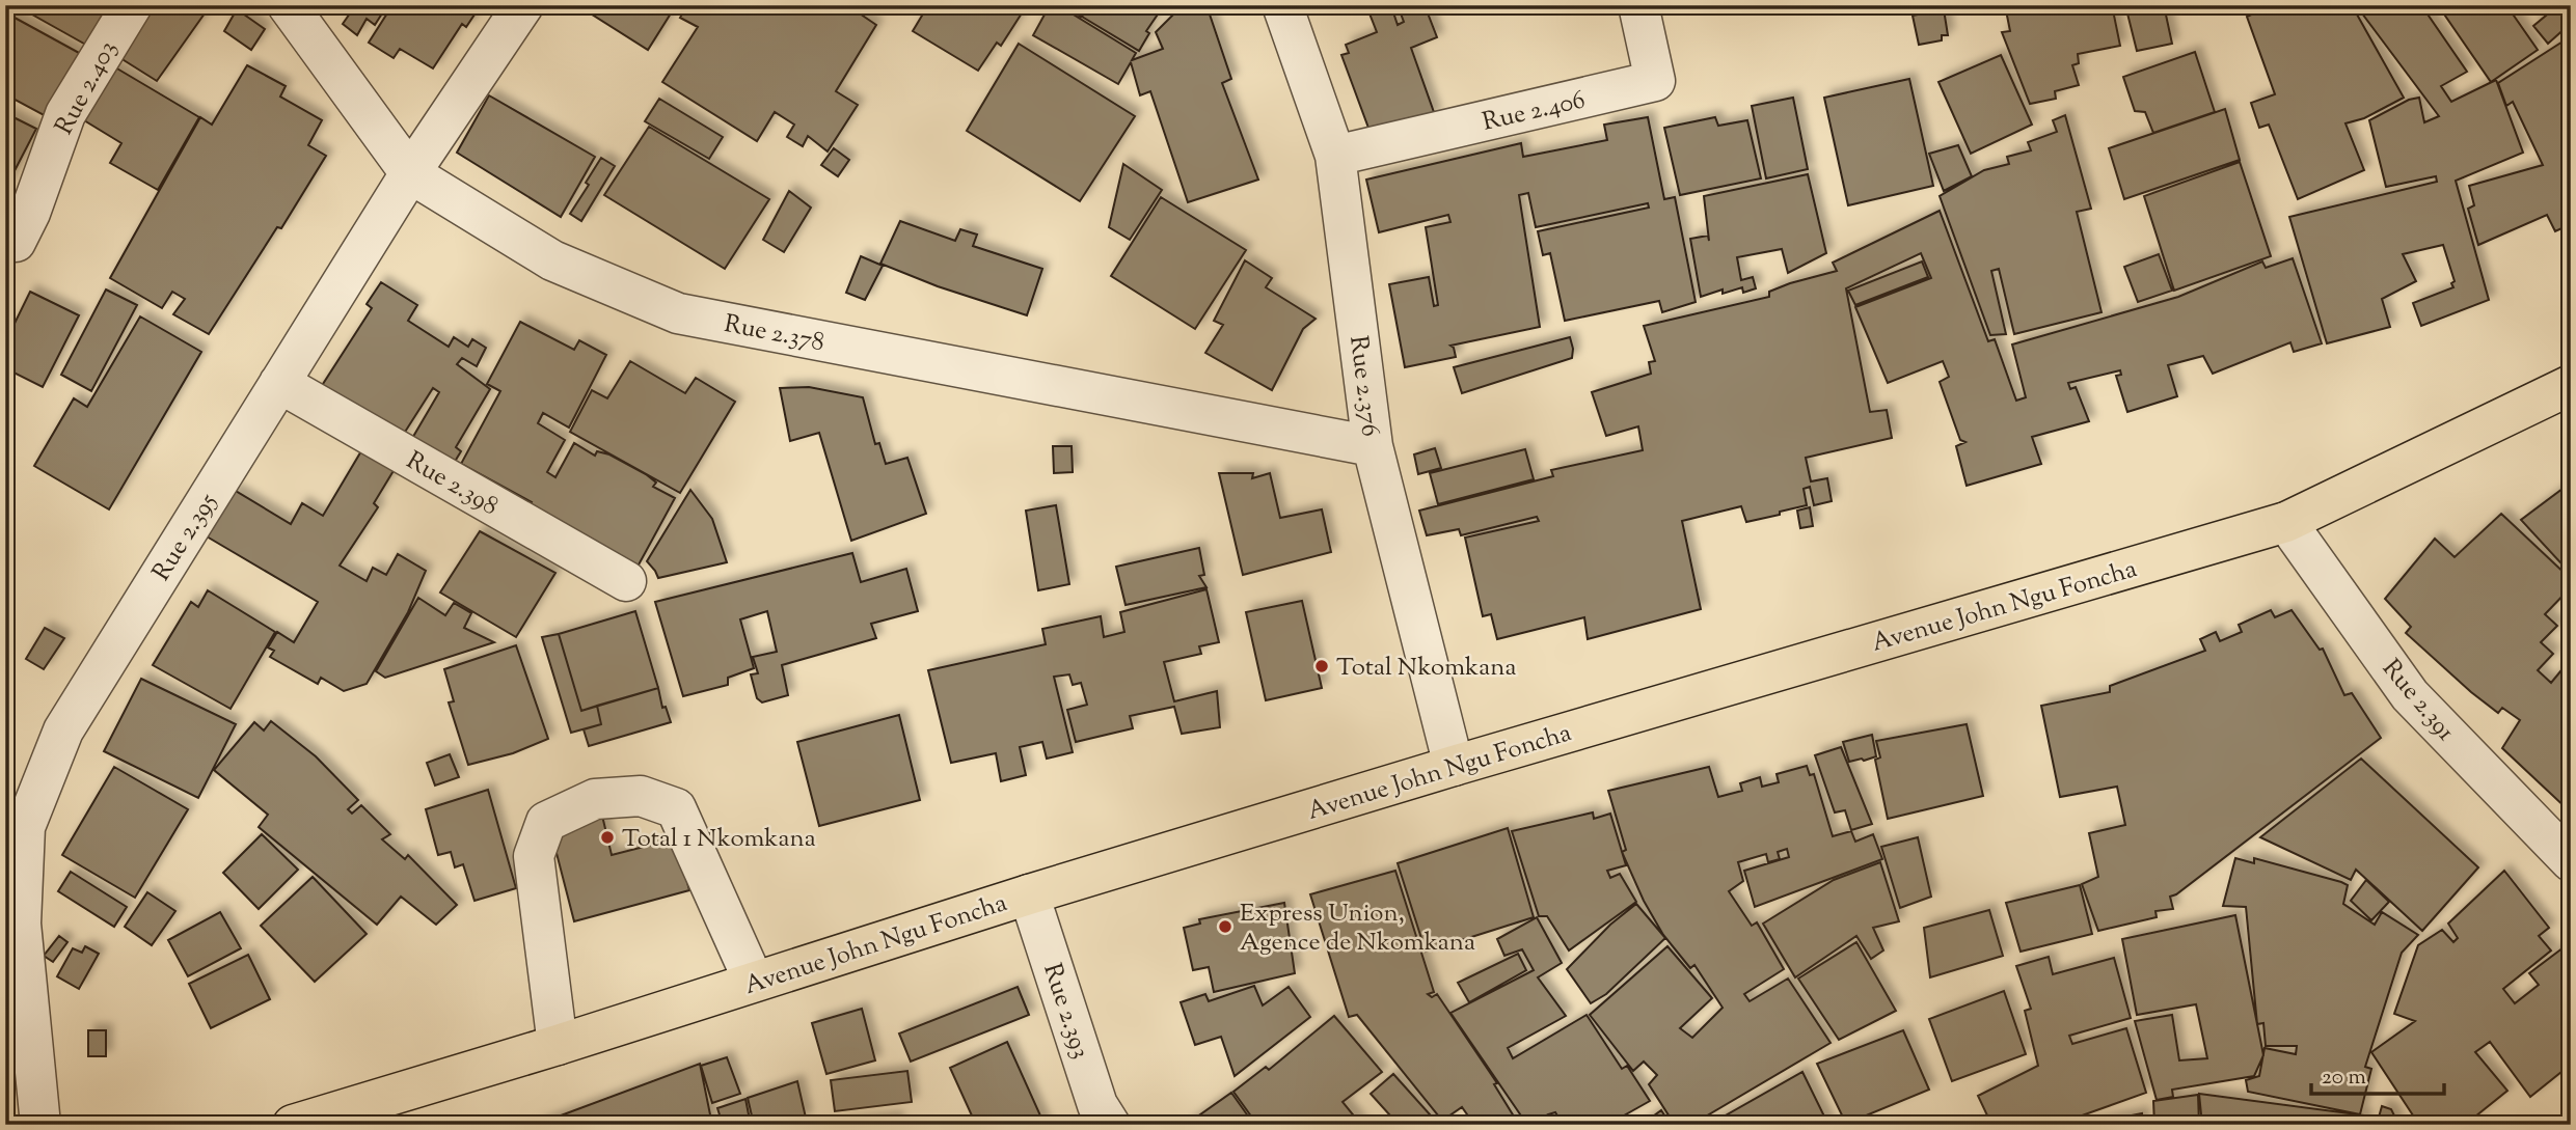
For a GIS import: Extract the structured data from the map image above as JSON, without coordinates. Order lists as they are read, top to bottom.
{
  "streets": {
    "main road": ["Avenue John Ngu Foncha"],
    "street": [
      "Rue 2.403",
      "Rue 2.406",
      "Rue 2.378",
      "Rue 2.376",
      "Rue 2.398",
      "Rue 2.395",
      "Rue 2.391",
      "Rue 2.393"
    ]
  },
  "crossings": [
    ["Rue 2.406", "Rue 2.376"],
    ["Rue 2.378", "Rue 2.376"],
    ["Rue 2.378", "Rue 2.395"],
    ["Rue 2.376", "Avenue John Ngu Foncha"],
    ["Rue 2.398", "Rue 2.395"],
    ["Avenue John Ngu Foncha", "Rue 2.391"],
    ["Avenue John Ngu Foncha", "Rue 2.393"]
  ],
  "places": ["Total Nkomkana", "Total 1 Nkomkana", "Express Union, Agence de Nkomkana"],
  "scale_bar": "20 m"
}
